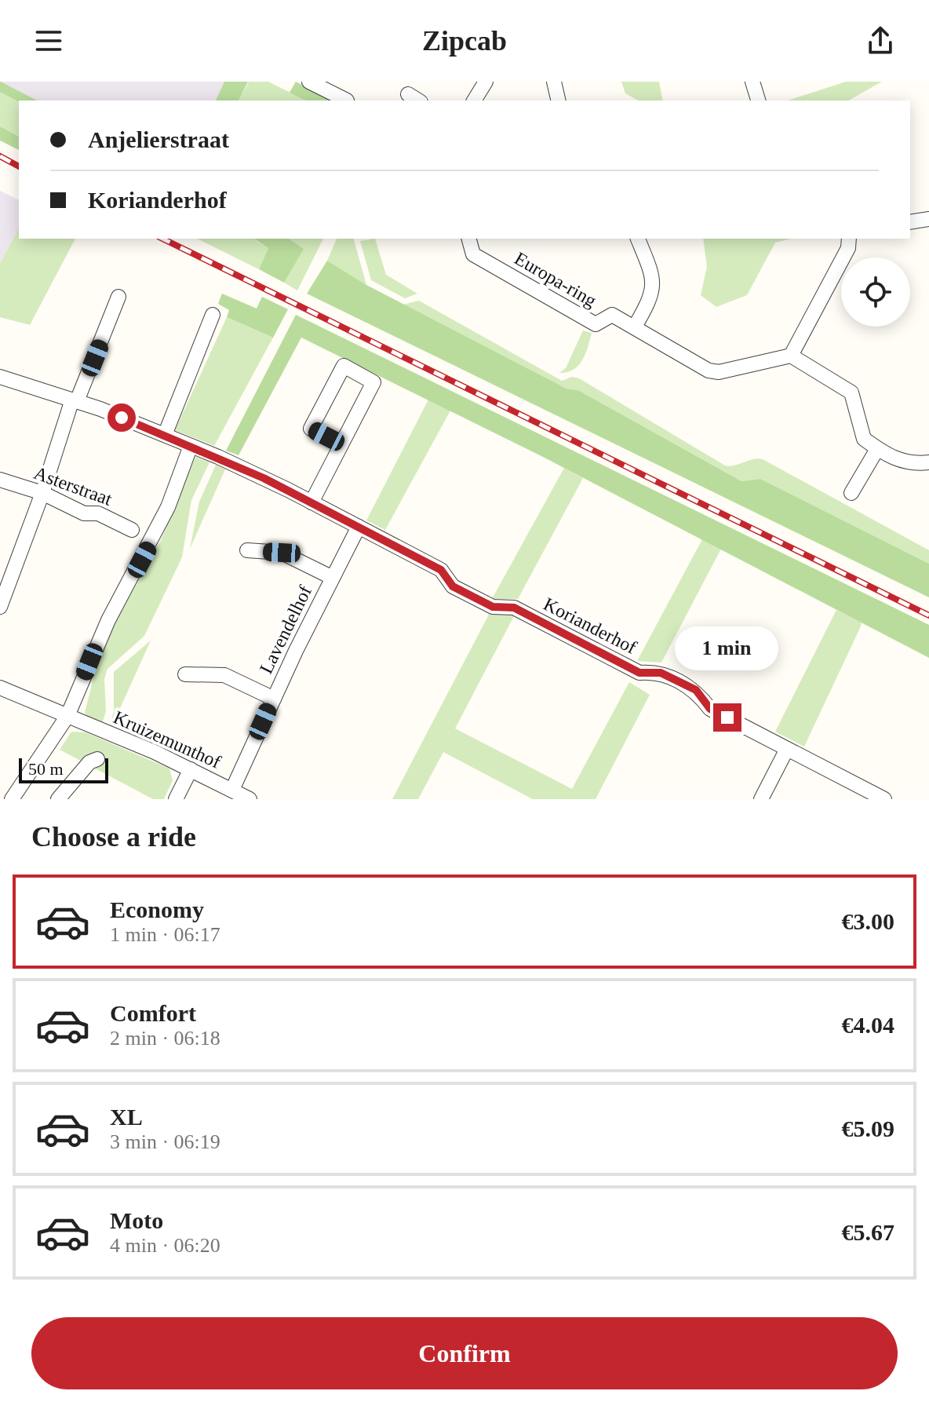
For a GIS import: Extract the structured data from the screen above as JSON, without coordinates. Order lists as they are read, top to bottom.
{
  "streets": {
    "street": [
      "Europa-ring",
      "Asterstraat",
      "Korianderhof",
      "Lavendelhof",
      "Kruizemunthof"
    ]
  },
  "crossings": [
    ["Korianderhof", "Lavendelhof"],
    ["Lavendelhof", "Kruizemunthof"]
  ],
  "scale_bar": "50 m",
  "page": {
    "header": "Zipcab",
    "banner": ["Anjelierstraat", "Korianderhof"],
    "bubble": "1 min",
    "scale": "50 m",
    "heading": "Choose a ride",
    "list": [
      {
        "name": "Economy",
        "note": "1 min · 06:17",
        "value": "€3.00"
      },
      {
        "name": "Comfort",
        "note": "2 min · 06:18",
        "value": "€4.04"
      },
      {
        "name": "XL",
        "note": "3 min · 06:19",
        "value": "€5.09"
      },
      {
        "name": "Moto",
        "note": "4 min · 06:20",
        "value": "€5.67"
      }
    ],
    "buttons": "Confirm"
  }
}
